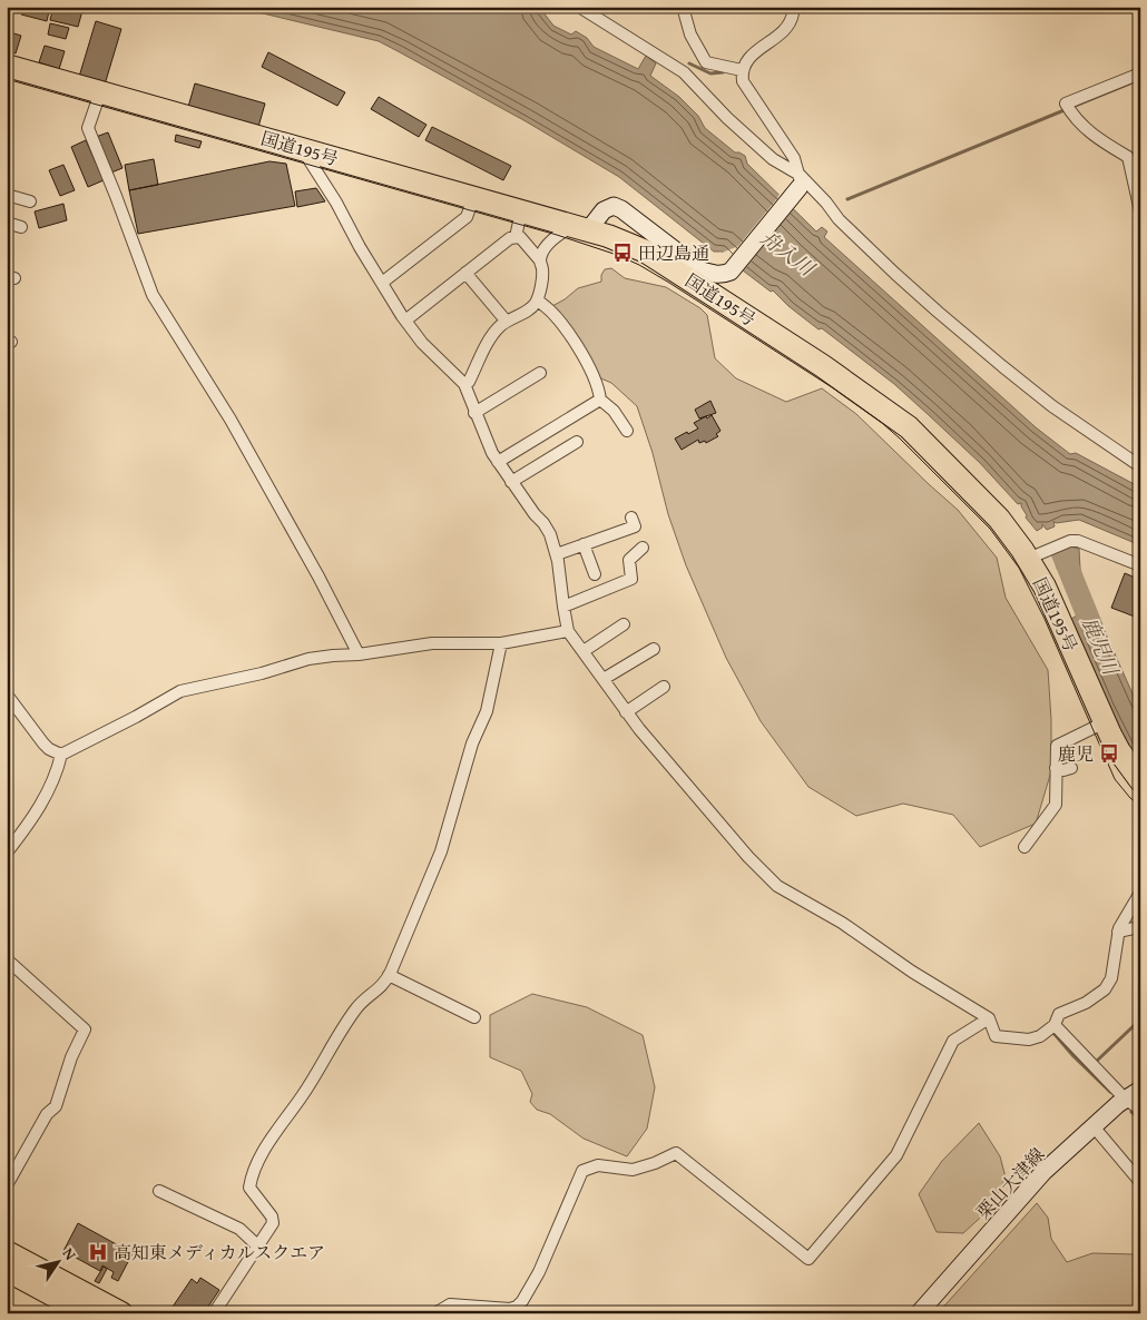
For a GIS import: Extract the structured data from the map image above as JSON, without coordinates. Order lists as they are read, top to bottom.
{
  "streets": {
    "highway": ["国道195号"],
    "main road": ["栗山大津線"]
  },
  "water": ["舟入川", "鹿児川"],
  "places": {
    "bus stop": ["田辺島通", "鹿児"],
    "hospital": ["高知東メディカルスクエア"]
  },
  "north": "top right"
}
